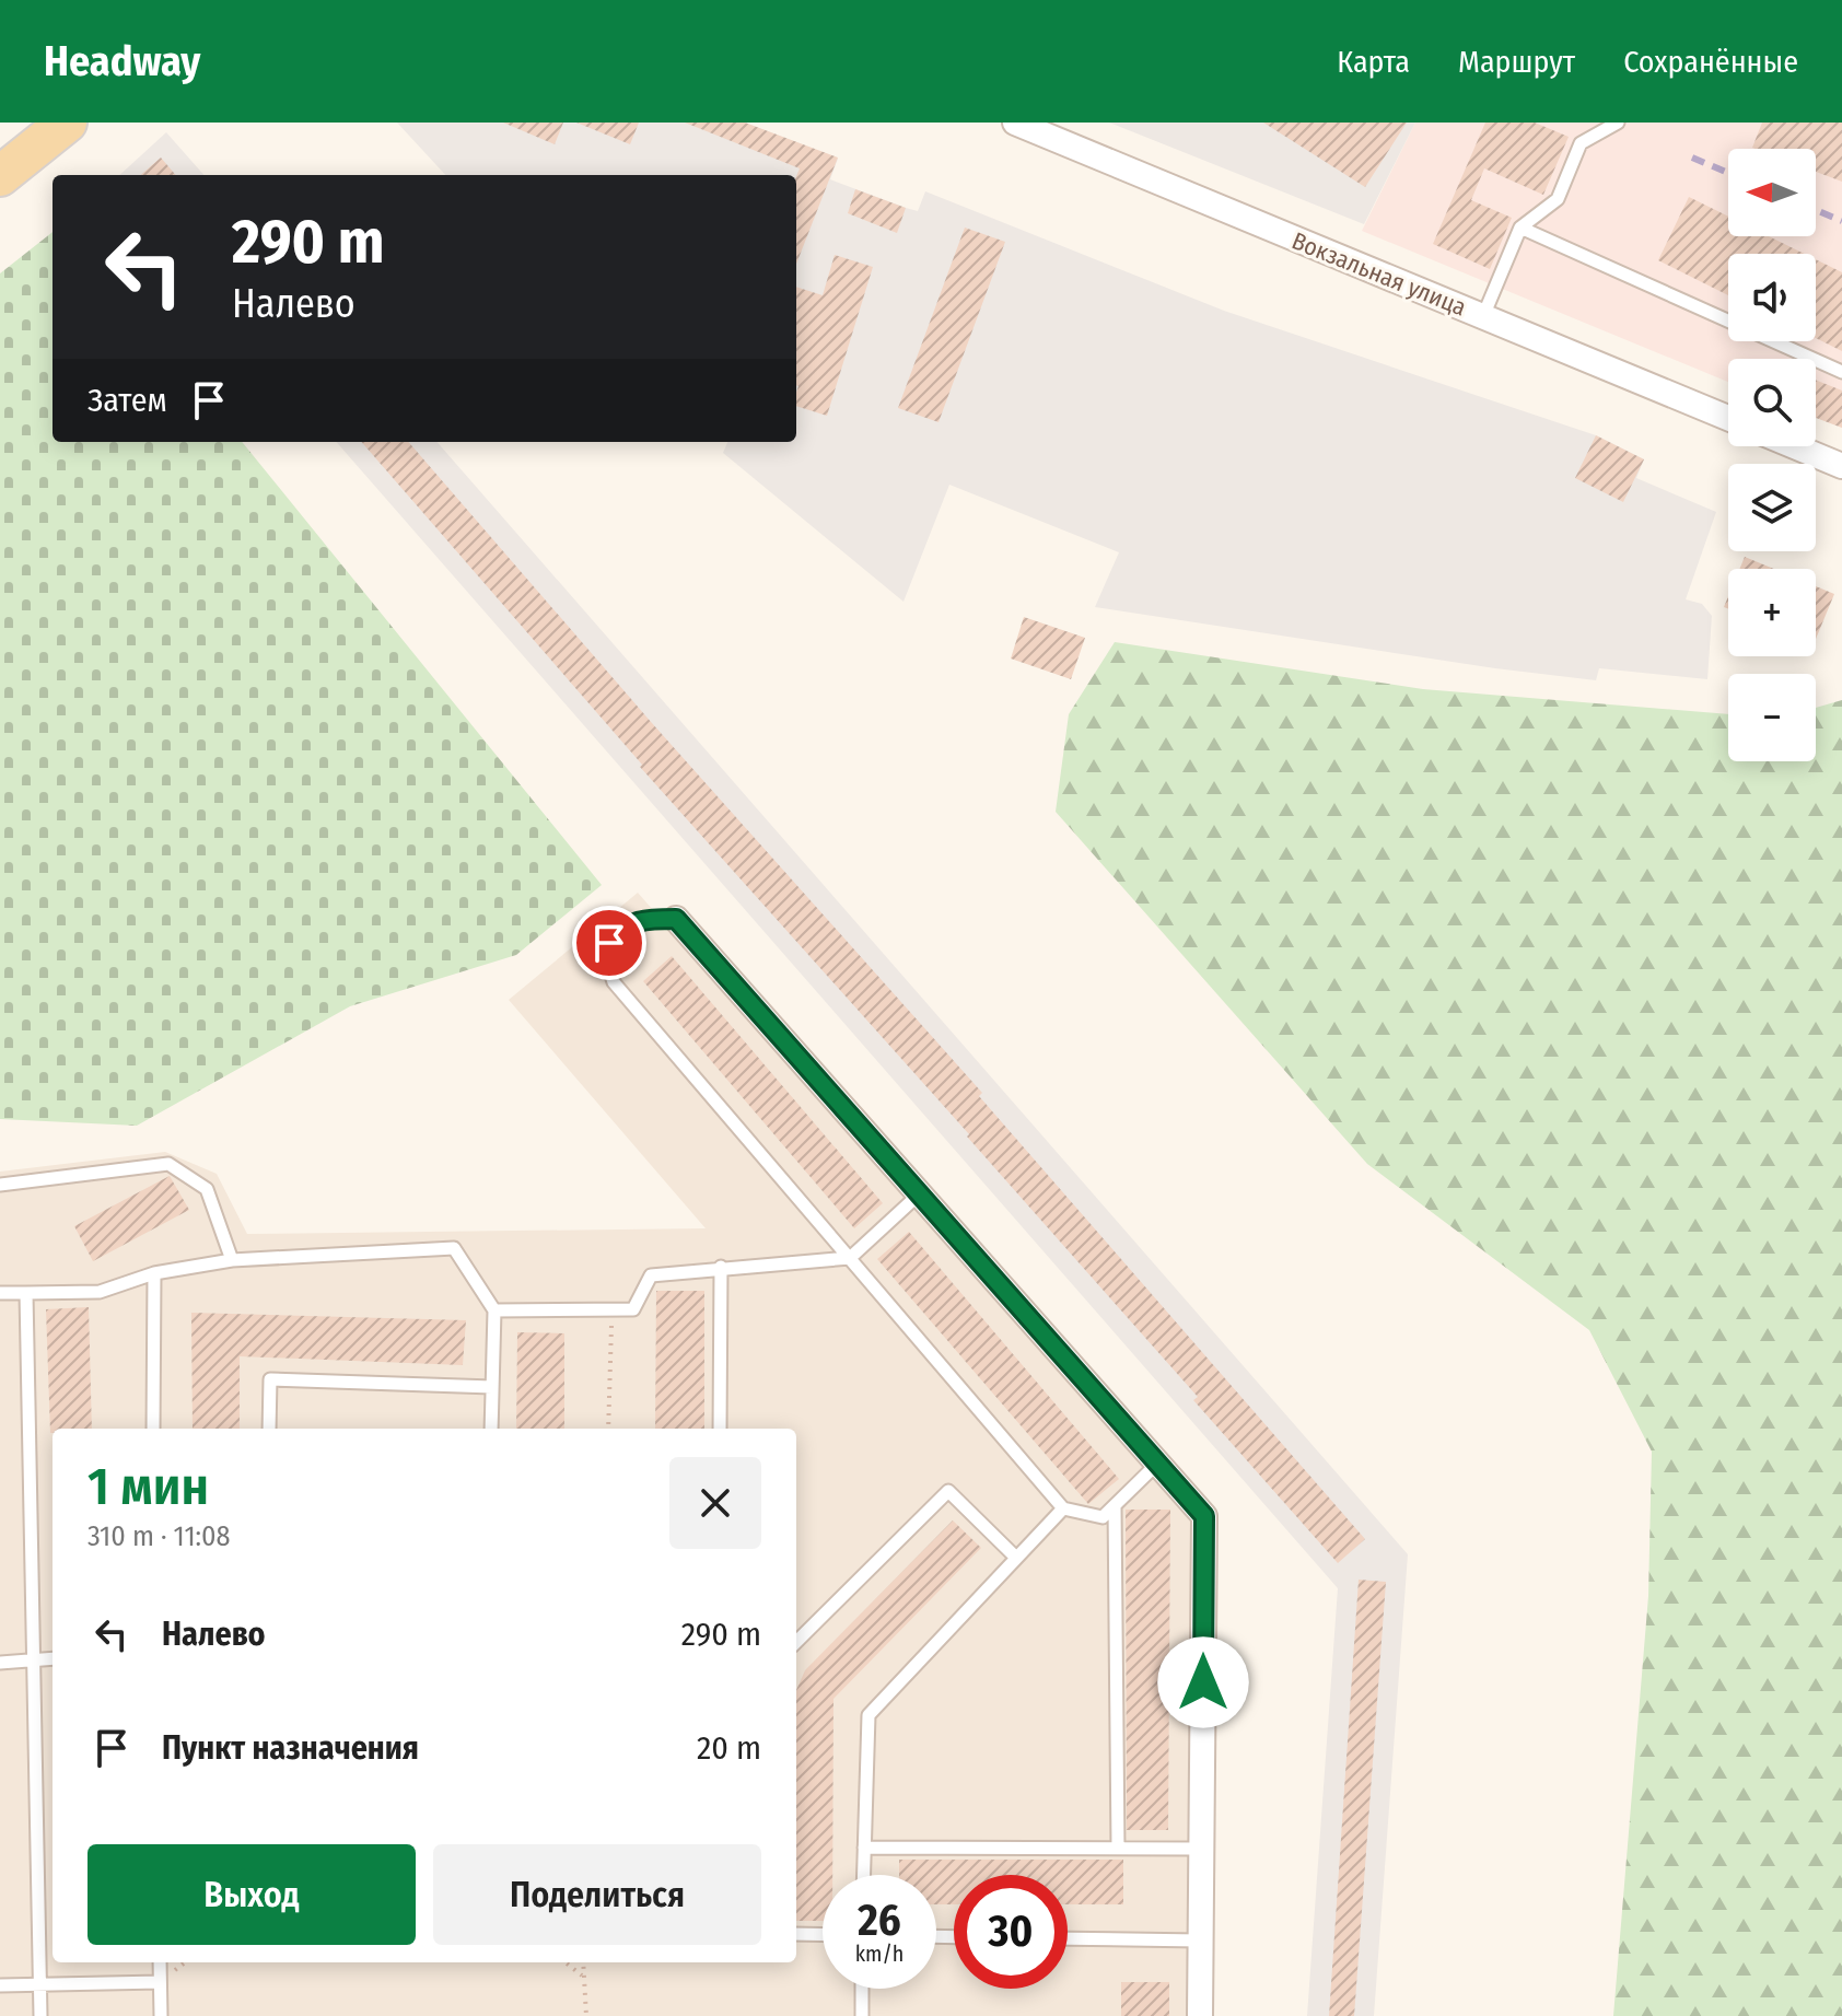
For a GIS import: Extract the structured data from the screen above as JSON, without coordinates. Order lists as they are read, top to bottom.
{
  "streets": {
    "street": ["Вокзальная улица"]
  },
  "north": "left",
  "page": {
    "header": "Headway",
    "nav": ["Карта", "Маршрут", "Сохранённые"],
    "map_buttons": ["+", "−"],
    "turn": ["290 m", "Налево"],
    "then": "Затем",
    "heading": ["1 мин", "310 m · 11:08"],
    "list": [
      {
        "name": "Налево",
        "value": "290 m"
      },
      {
        "name": "Пункт назначения",
        "value": "20 m"
      }
    ],
    "buttons": ["Выход", "Поделиться"],
    "speed": "26 km/h",
    "limit": "30"
  }
}
